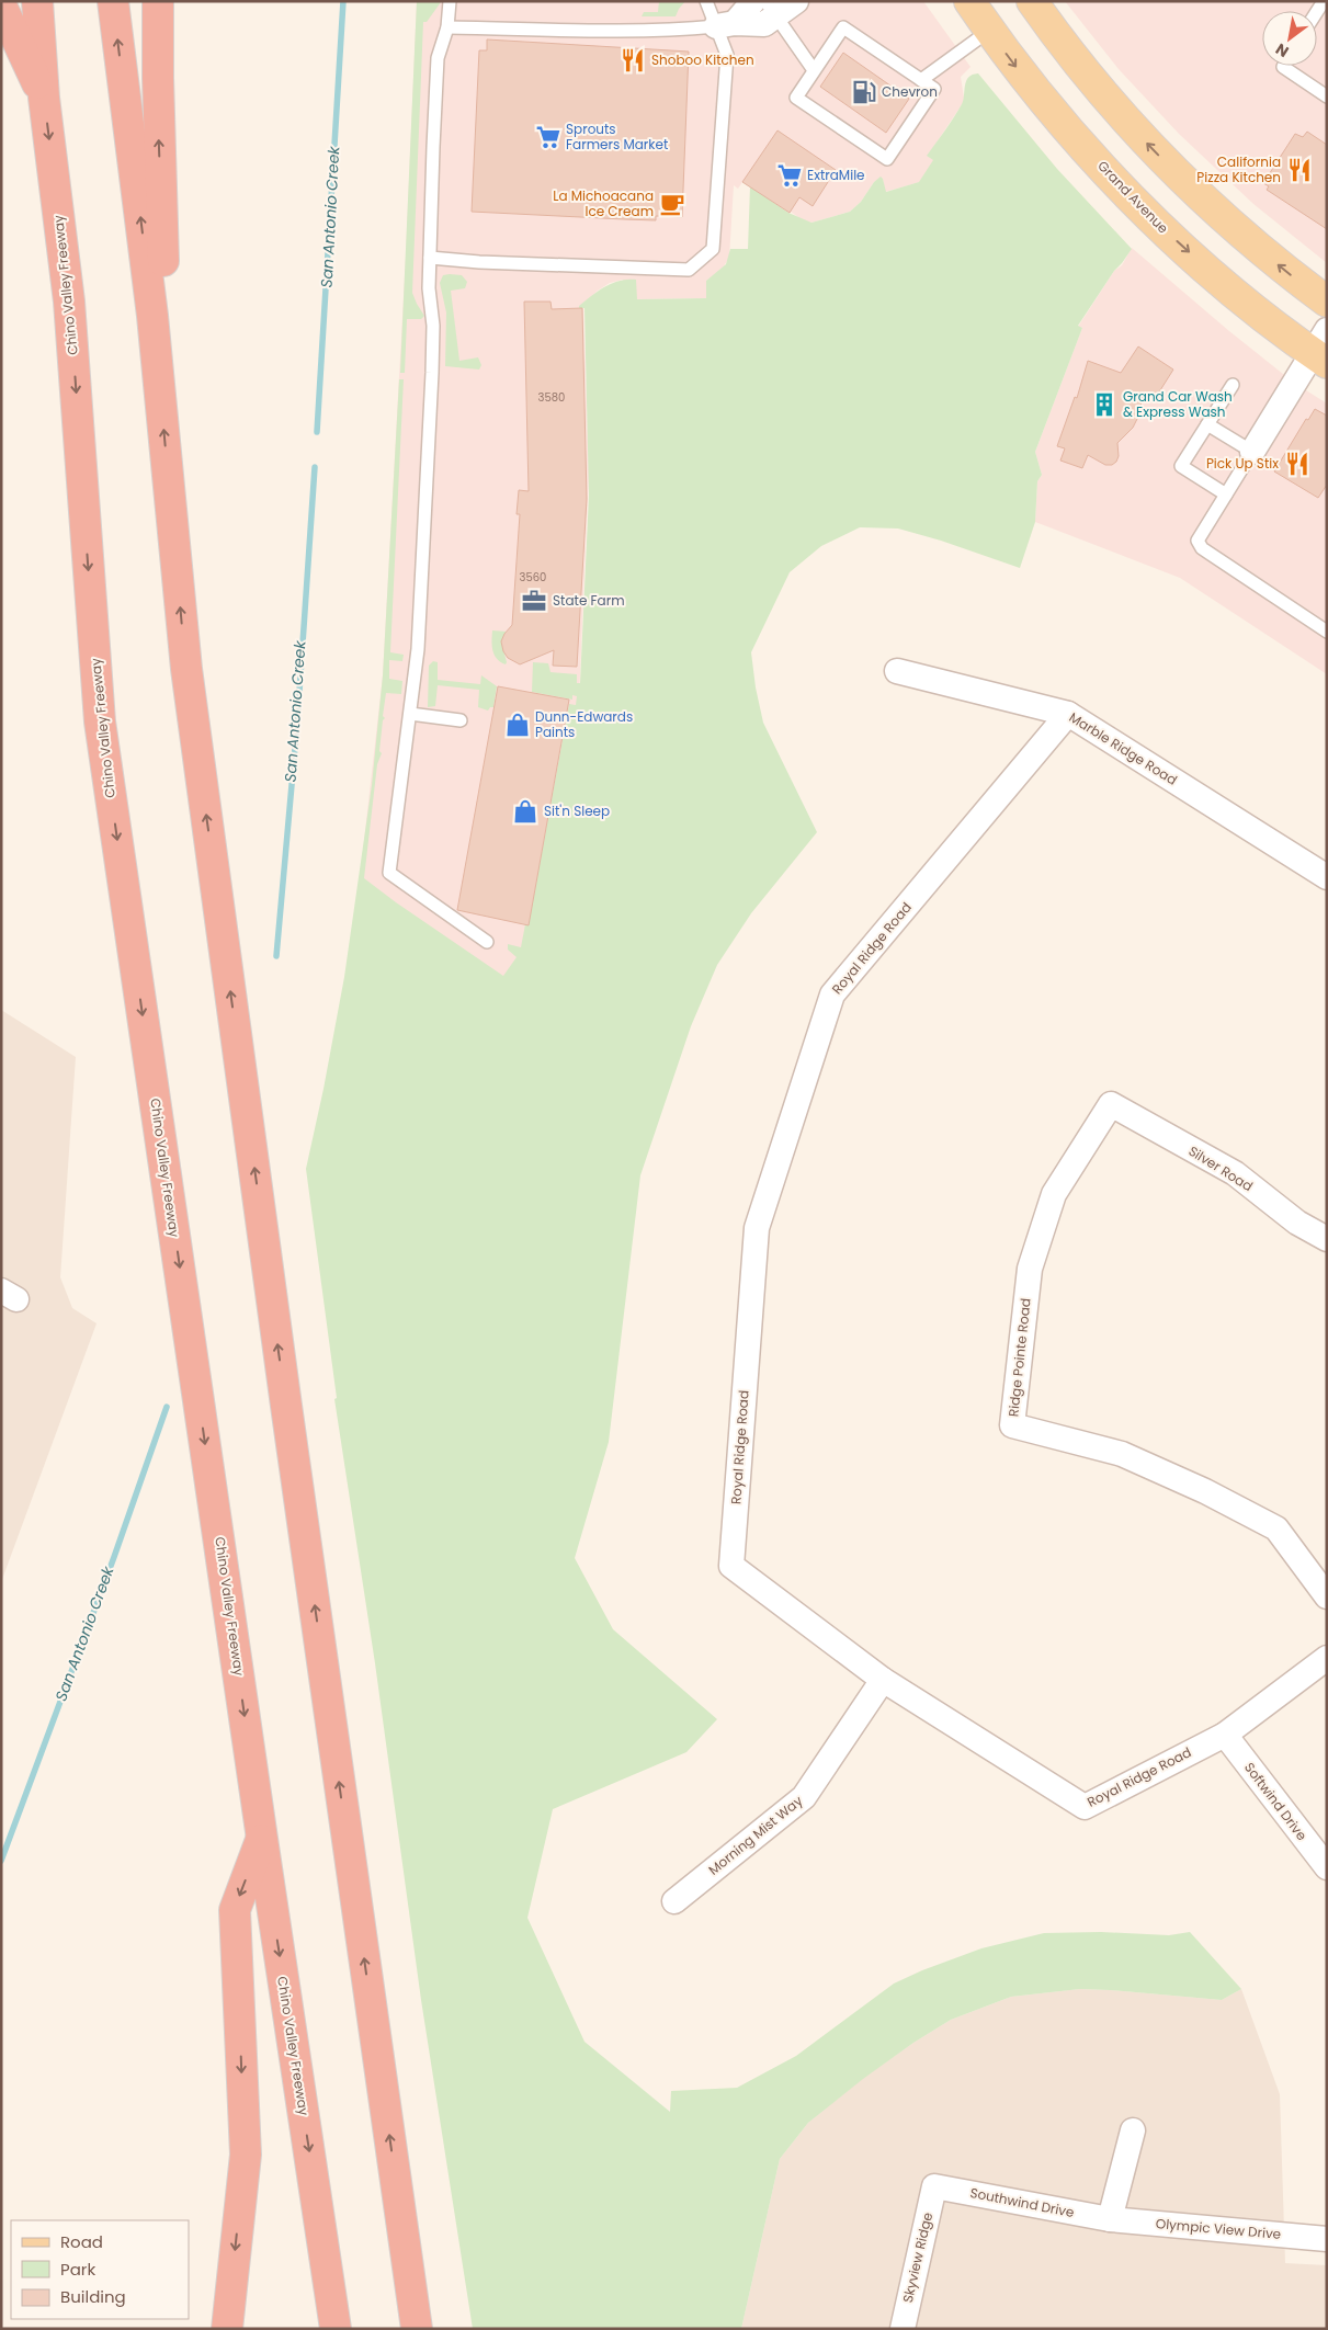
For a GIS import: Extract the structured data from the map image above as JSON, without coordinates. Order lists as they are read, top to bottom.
{
  "streets": {
    "highway": ["Chino Valley Freeway"],
    "main road": ["Grand Avenue"],
    "street": [
      "Marble Ridge Road",
      "Royal Ridge Road",
      "Silver Road",
      "Ridge Pointe Road",
      "Softwind Drive",
      "Morning Mist Way",
      "Southwind Drive",
      "Olympic View Drive",
      "Skyview Ridge"
    ]
  },
  "crossings": [
    ["Marble Ridge Road", "Royal Ridge Road"],
    ["Royal Ridge Road", "Softwind Drive"],
    ["Royal Ridge Road", "Morning Mist Way"],
    ["Silver Road", "Ridge Pointe Road"],
    ["Southwind Drive", "Olympic View Drive"],
    ["Southwind Drive", "Skyview Ridge"]
  ],
  "water": ["San Antonio Creek"],
  "places": {
    "restaurant": ["Shoboo Kitchen", "California Pizza Kitchen", "Pick Up Stix"],
    "fuel station": ["Chevron"],
    "supermarket": ["Sprouts Farmers Market", "ExtraMile"],
    "cafe": ["La Michoacana Ice Cream"],
    "building": ["Grand Car Wash & Express Wash"],
    "office": ["State Farm"],
    "shop": ["Dunn-Edwards Paints", "Sit'n Sleep"]
  },
  "house_numbers": ["3580", "3560"],
  "legend": ["Road", "Park", "Building"],
  "north": "bottom left"
}
